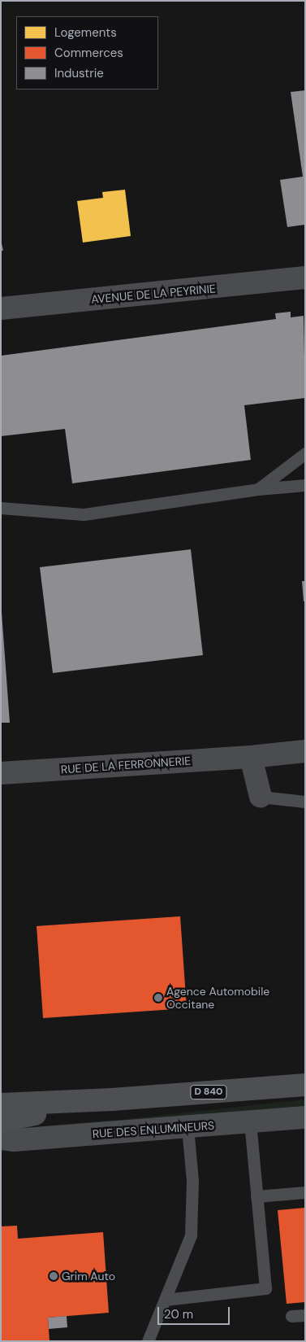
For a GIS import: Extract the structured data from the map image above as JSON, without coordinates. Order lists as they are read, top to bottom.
{
  "streets": {
    "main road": ["D 840"],
    "street": ["AVENUE DE LA PEYRINIE", "RUE DE LA FERRONNERIE", "RUE DES ENLUMINEURS"]
  },
  "places": ["Agence Automobile Occitane", "Grim Auto"],
  "legend": ["Logements", "Commerces", "Industrie"],
  "scale_bar": "20 m"
}
